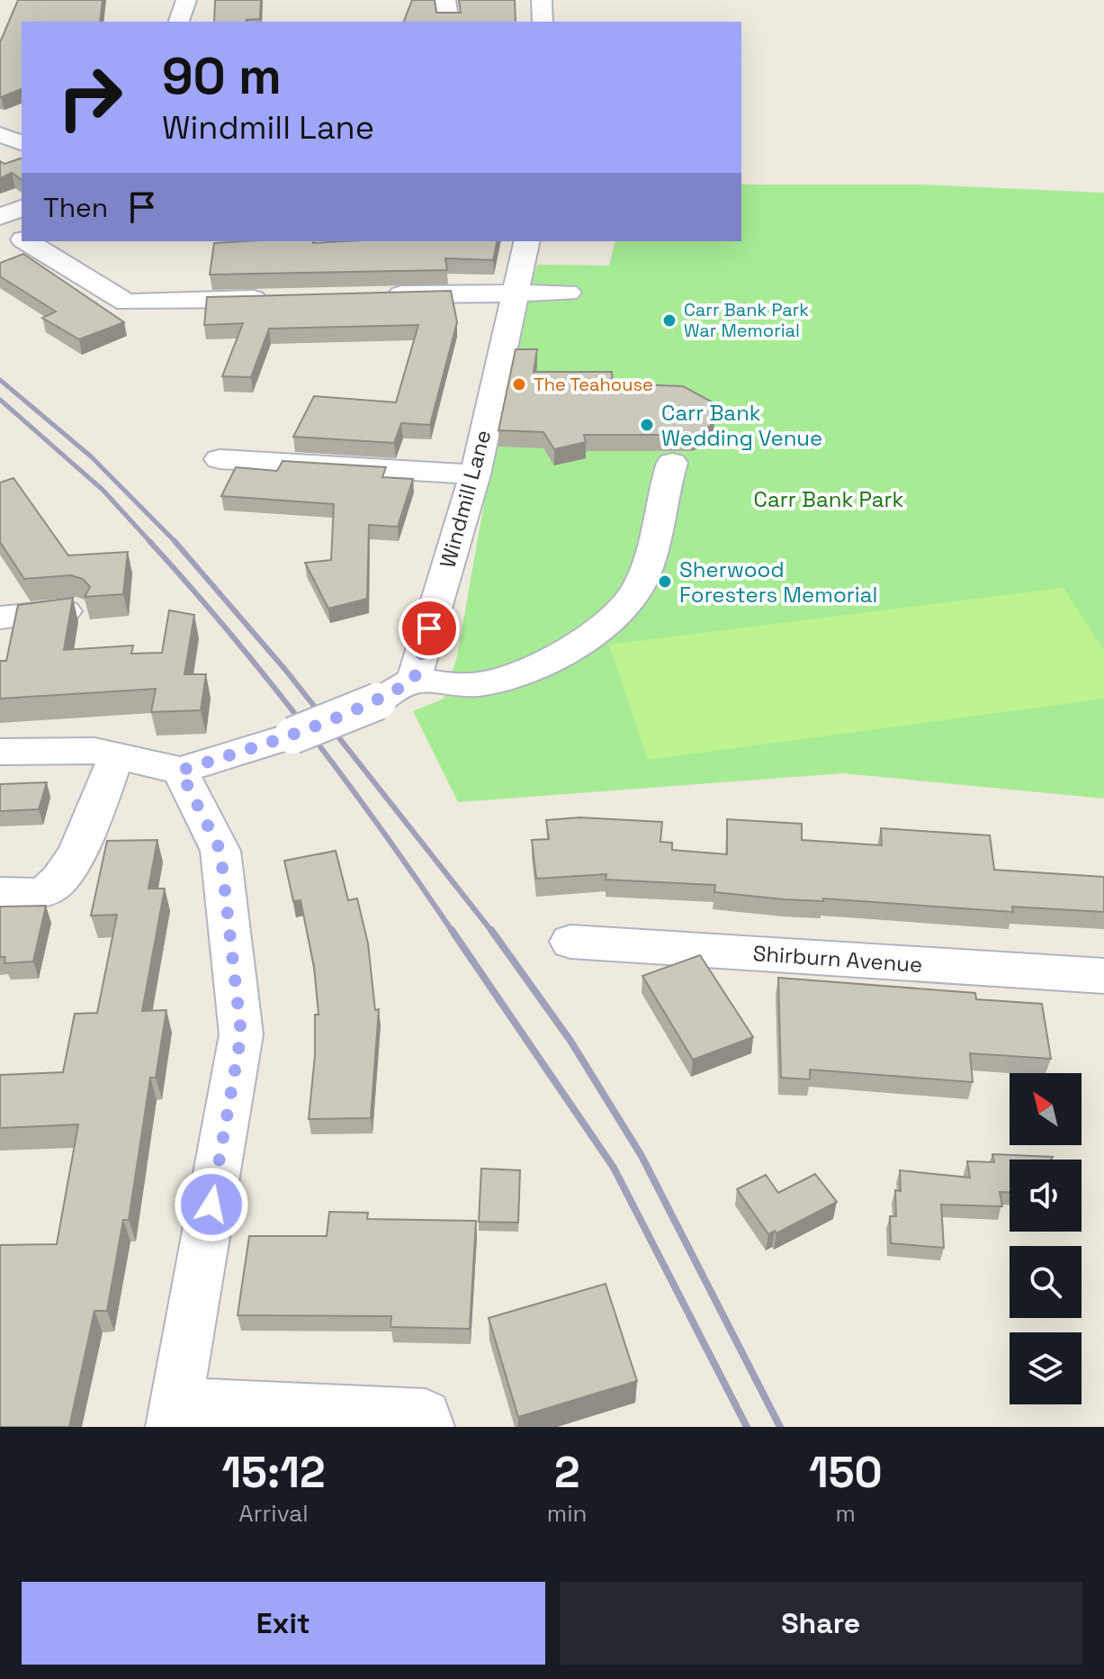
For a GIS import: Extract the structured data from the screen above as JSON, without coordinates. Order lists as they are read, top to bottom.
{
  "streets": {
    "street": ["Windmill Lane", "Shirburn Avenue"]
  },
  "parks": ["Carr Bank Park"],
  "places": [
    "Carr Bank Park War Memorial",
    "The Teahouse",
    "Carr Bank Wedding Venue",
    "Sherwood Foresters Memorial"
  ],
  "north": "top left",
  "page": {
    "turn": ["90 m", "Windmill Lane"],
    "then": "Then",
    "eta": [
      "15:12",
      "Arrival",
      "2",
      "min",
      "150",
      "m"
    ],
    "buttons": ["Exit", "Share"]
  }
}
